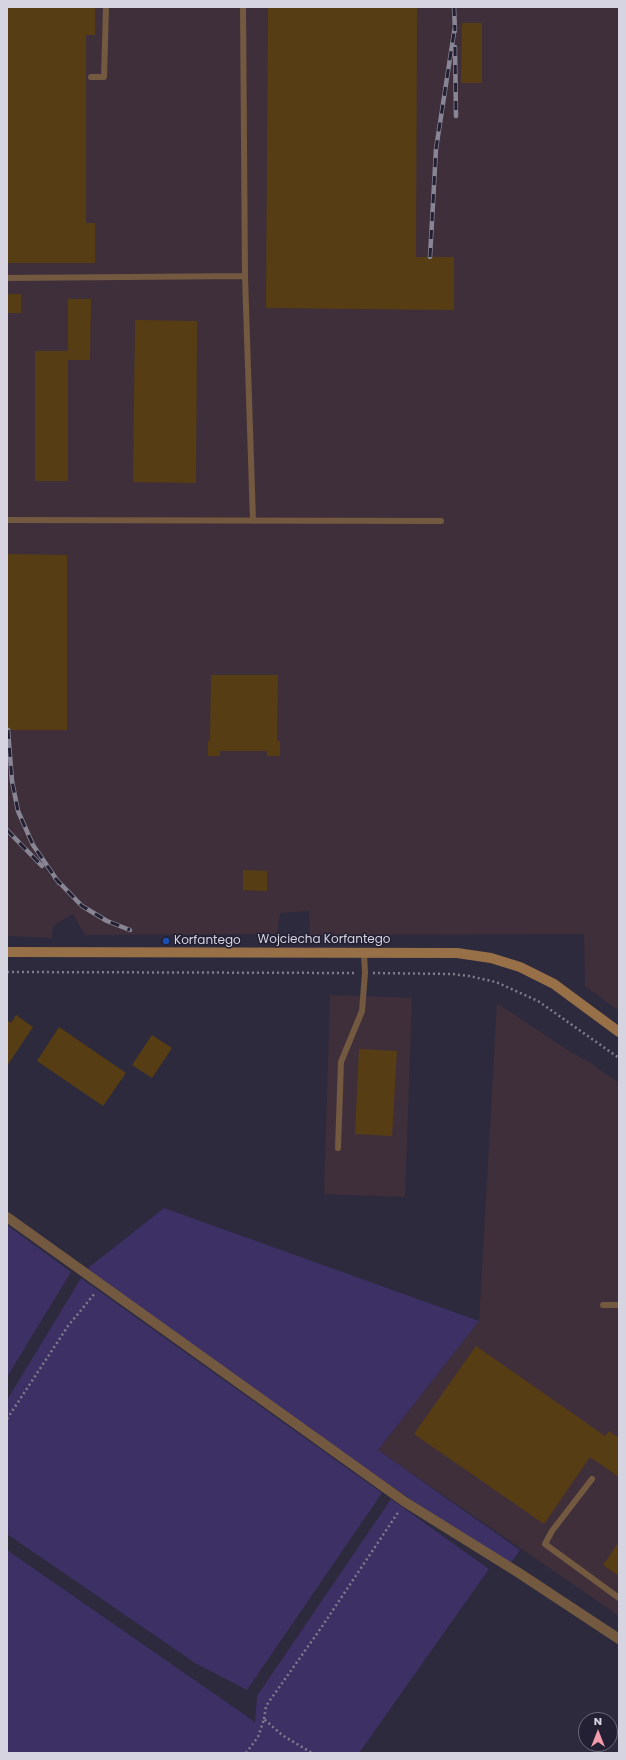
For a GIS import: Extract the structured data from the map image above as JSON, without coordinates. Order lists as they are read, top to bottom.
{
  "streets": {
    "street": ["Wojciecha Korfantego"]
  },
  "places": ["Korfantego"],
  "north": "top"
}
